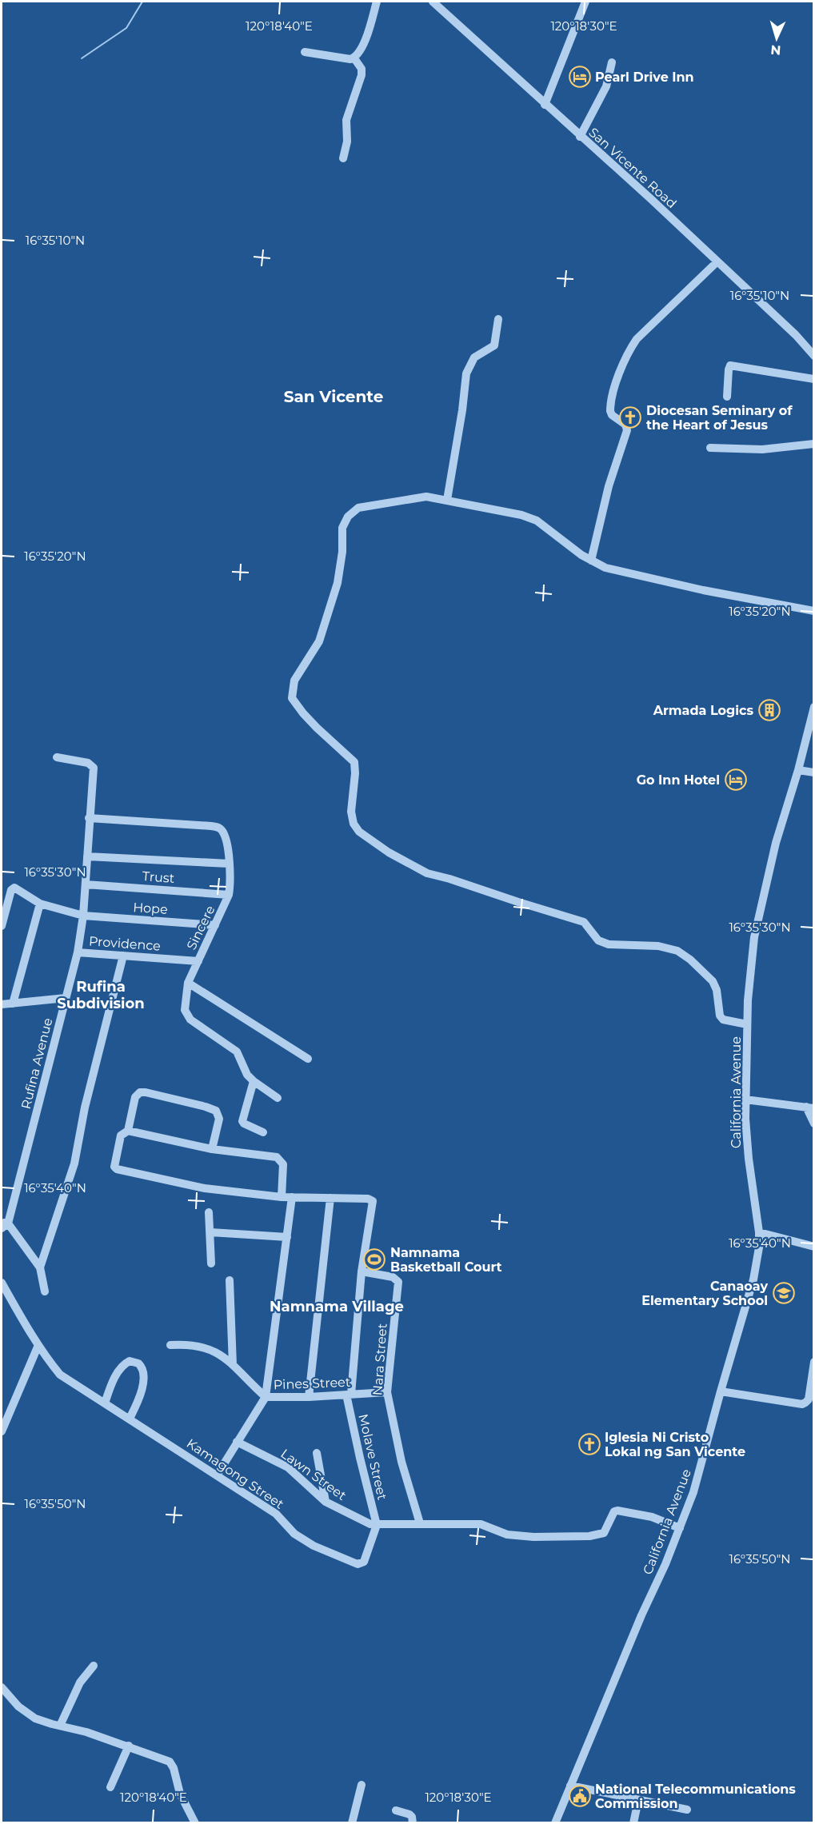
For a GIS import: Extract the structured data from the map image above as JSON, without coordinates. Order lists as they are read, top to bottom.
{
  "streets": {
    "street": [
      "San Vicente Road",
      "Trust",
      "Hope",
      "Sincere",
      "Providence",
      "Rufina Avenue",
      "California Avenue",
      "Nara Street",
      "Pines Street",
      "Molave Street",
      "Kamagong Street",
      "Lawn Street"
    ]
  },
  "crossings": [
    ["Trust", "Sincere"],
    ["Trust", "Rufina Avenue"],
    ["Hope", "Sincere"],
    ["Hope", "Rufina Avenue"],
    ["Sincere", "Providence"],
    ["Sincere", "Rufina Avenue"],
    ["Providence", "Rufina Avenue"],
    ["Nara Street", "Pines Street"],
    ["Nara Street", "Molave Street"],
    ["Pines Street", "Molave Street"],
    ["Molave Street", "Kamagong Street"],
    ["Molave Street", "Lawn Street"],
    ["Kamagong Street", "Lawn Street"]
  ],
  "districts": ["San Vicente", "Rufina Subdivision", "Namnama Village"],
  "places": {
    "hotel": ["Pearl Drive Inn", "Go Inn Hotel"],
    "church": ["Diocesan Seminary of the Heart of Jesus", "Iglesia Ni Cristo Lokal ng San Vicente"],
    "building": ["Armada Logics"],
    "sports": ["Namnama Basketball Court"],
    "school or university": ["Canaoay Elementary School"],
    "public building": ["National Telecommunications Commission"]
  },
  "north": "bottom",
  "coordinates": [
    "120°18'40\"E",
    "120°18'30\"E",
    "16°35'10\"N",
    "16°35'20\"N",
    "16°35'30\"N",
    "16°35'40\"N",
    "16°35'50\"N"
  ]
}
